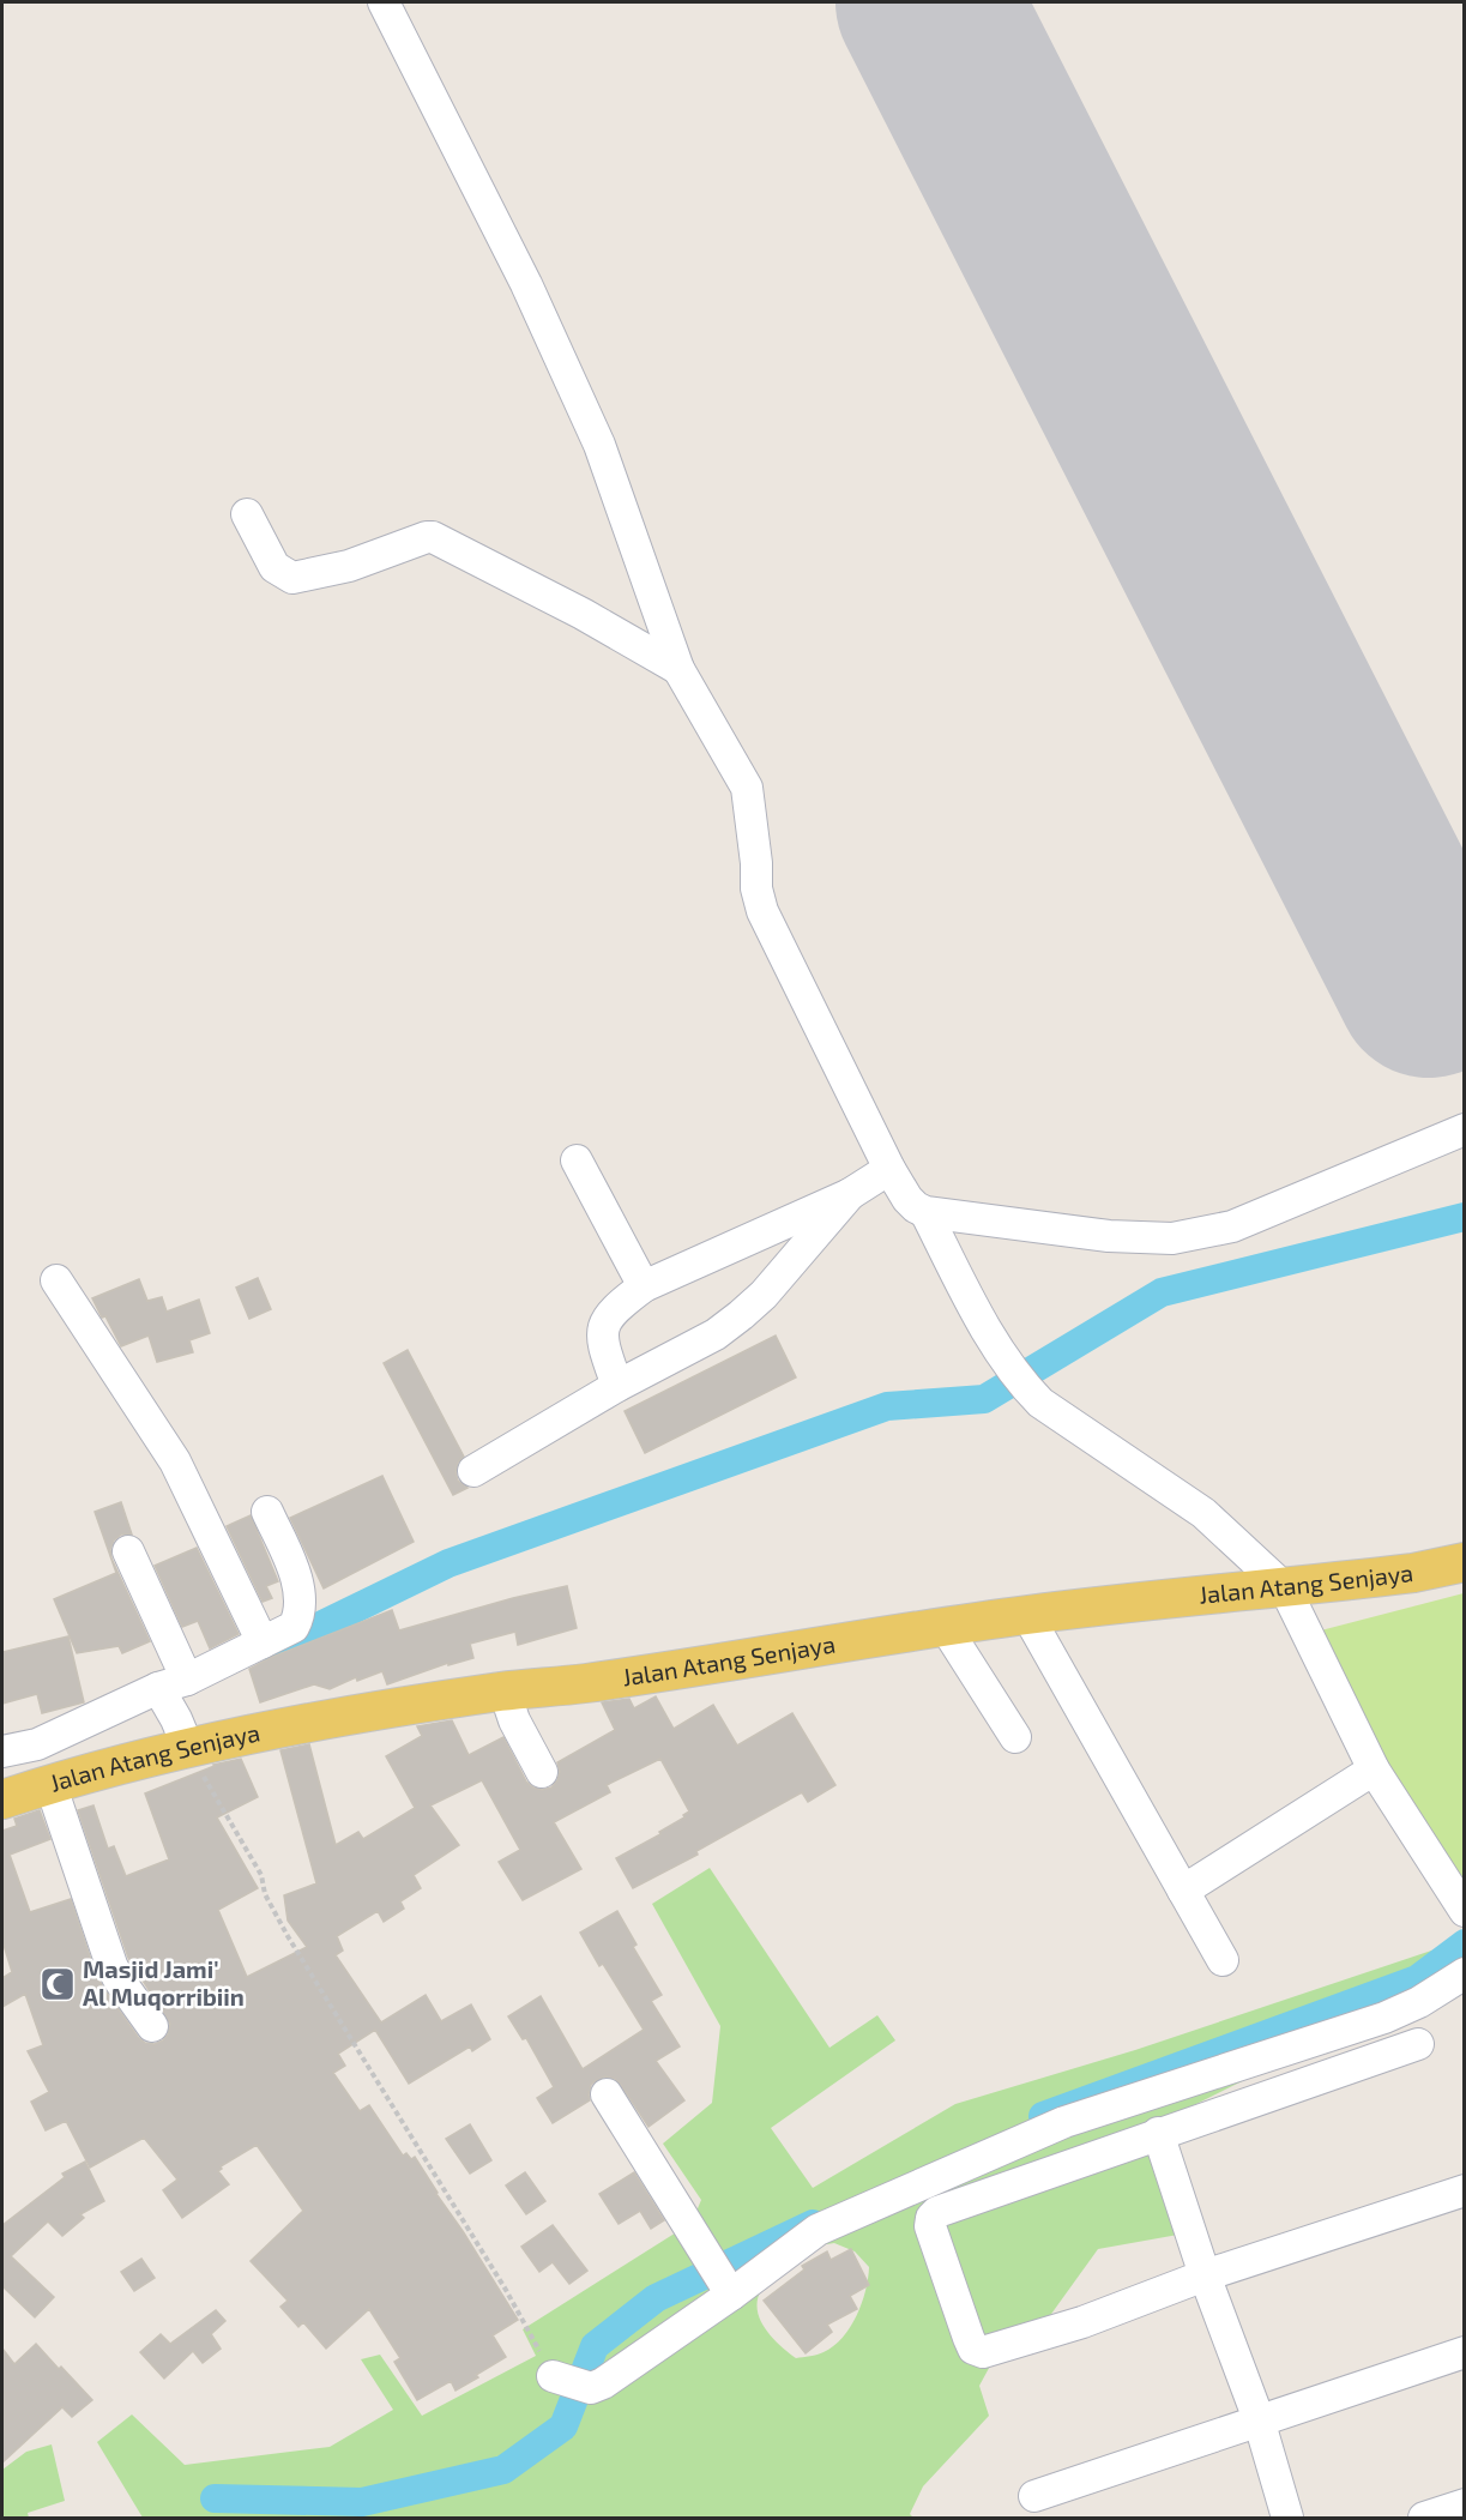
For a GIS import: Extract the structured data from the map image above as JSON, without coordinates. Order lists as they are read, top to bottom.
{
  "streets": {
    "main road": ["Jalan Atang Senjaya"]
  },
  "places": {
    "mosque": ["Masjid Jami' Al Muqorribiin"]
  }
}
